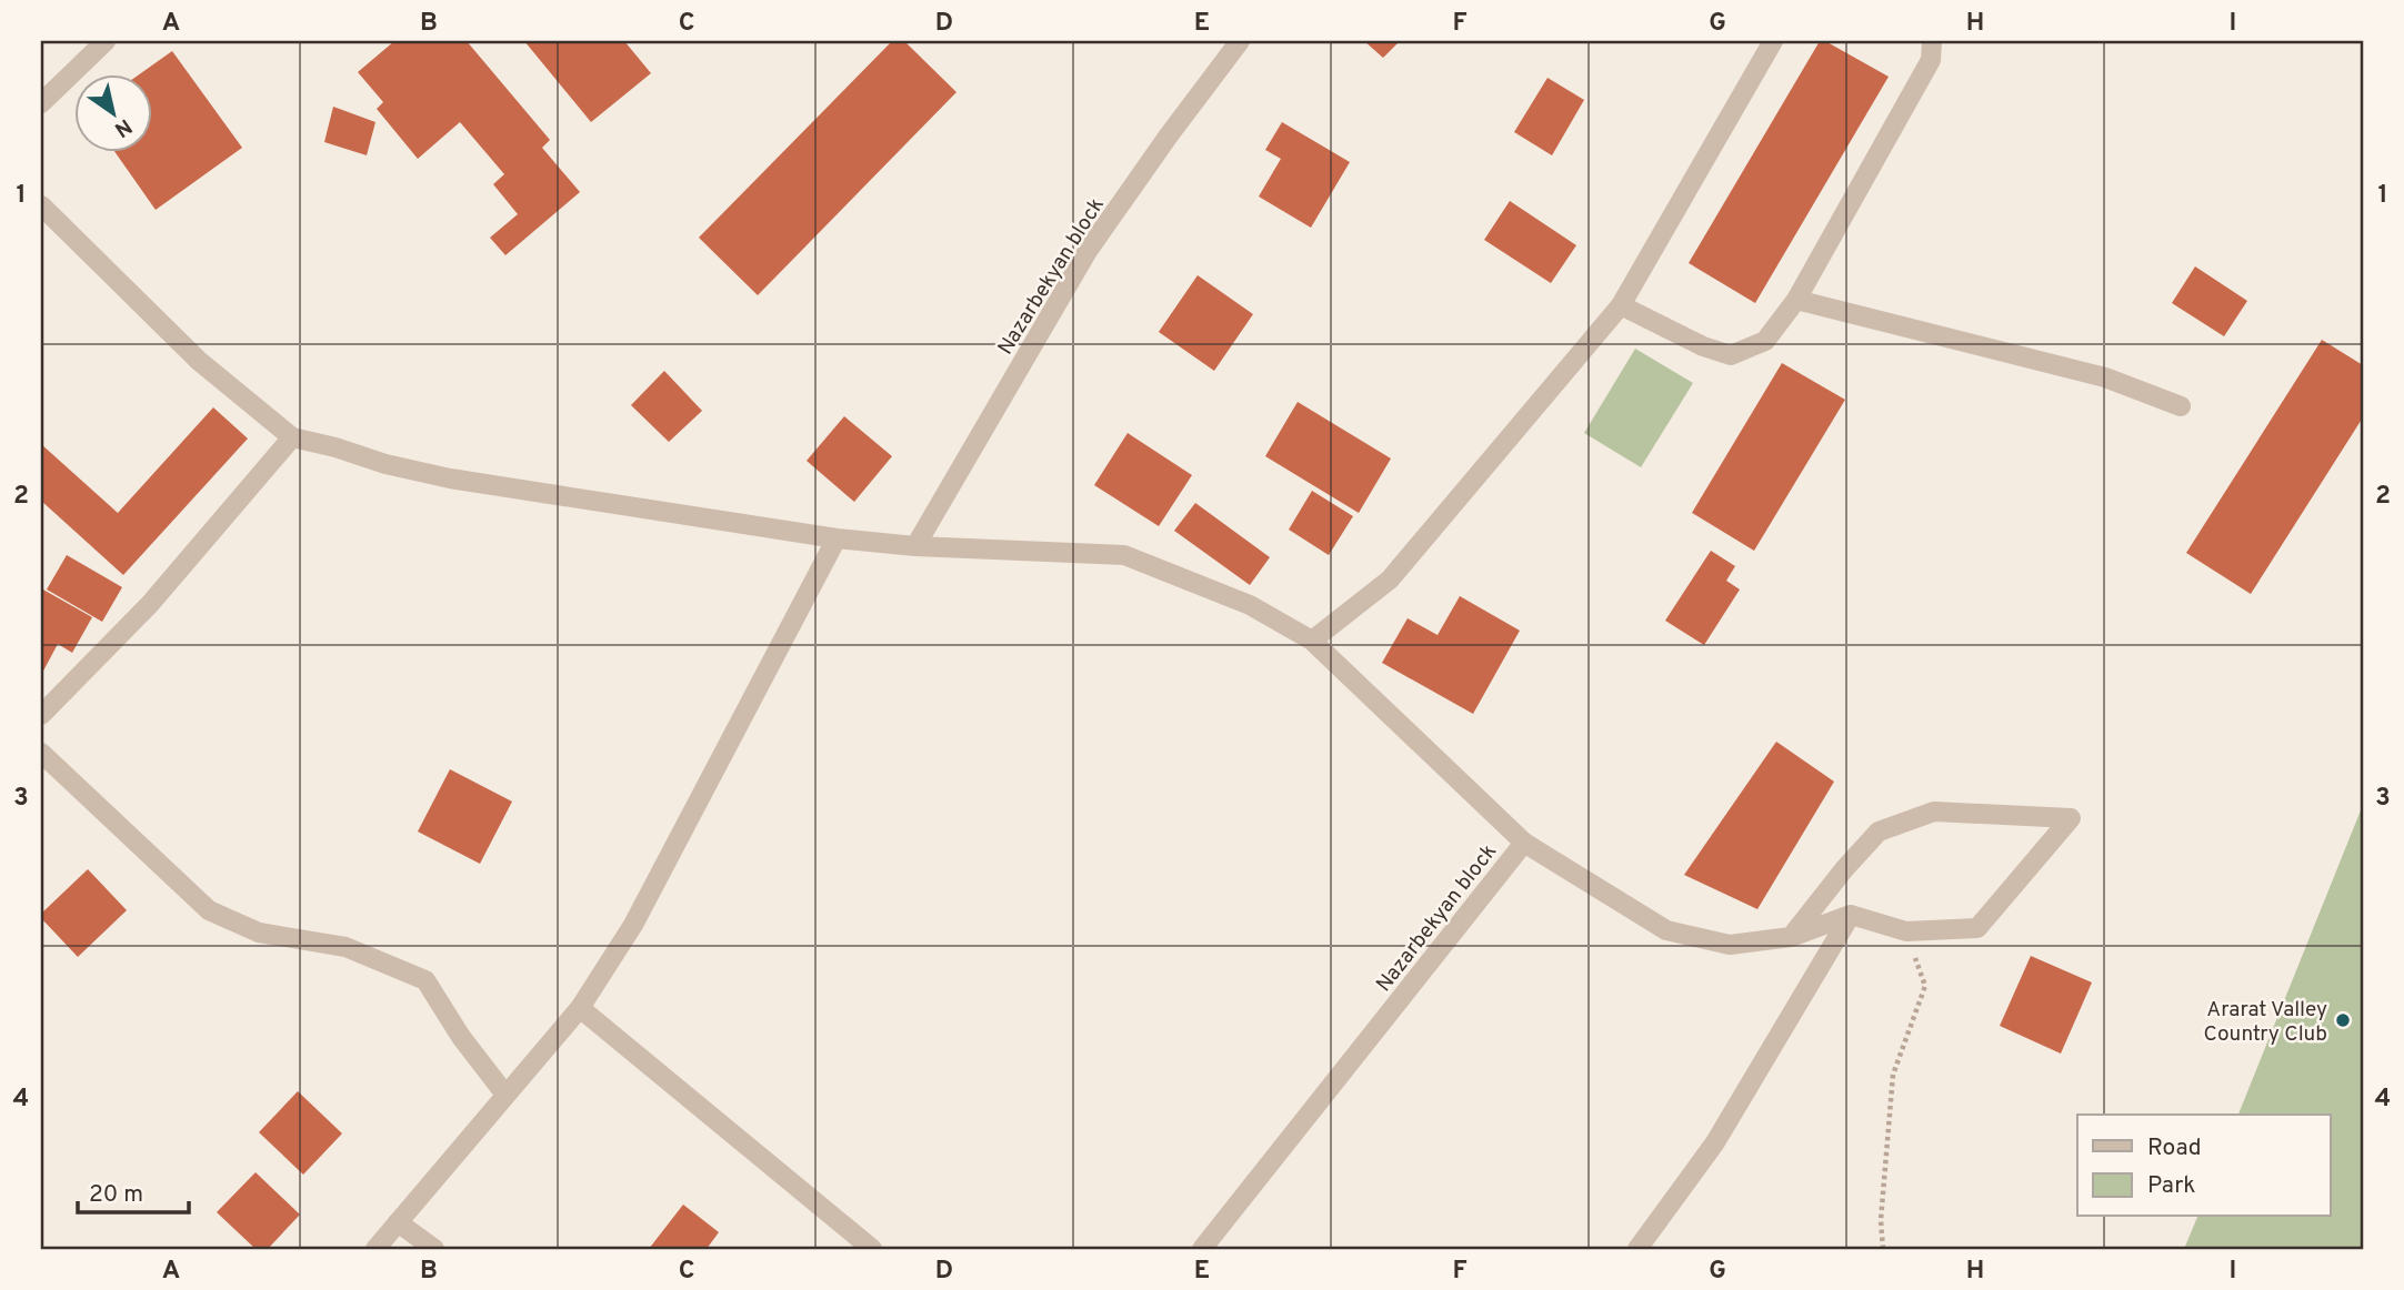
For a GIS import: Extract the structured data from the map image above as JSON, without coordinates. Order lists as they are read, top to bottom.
{
  "streets": {
    "street": ["Nazarbekyan block"]
  },
  "places": ["Ararat Valley Country Club"],
  "legend": ["Road", "Park"],
  "scale_bar": "20 m",
  "north": "bottom right",
  "grid": {
    "columns": [
      "A",
      "B",
      "C",
      "D",
      "E",
      "F",
      "G",
      "H",
      "I"
    ],
    "rows": [
      "1",
      "2",
      "3",
      "4"
    ]
  }
}
